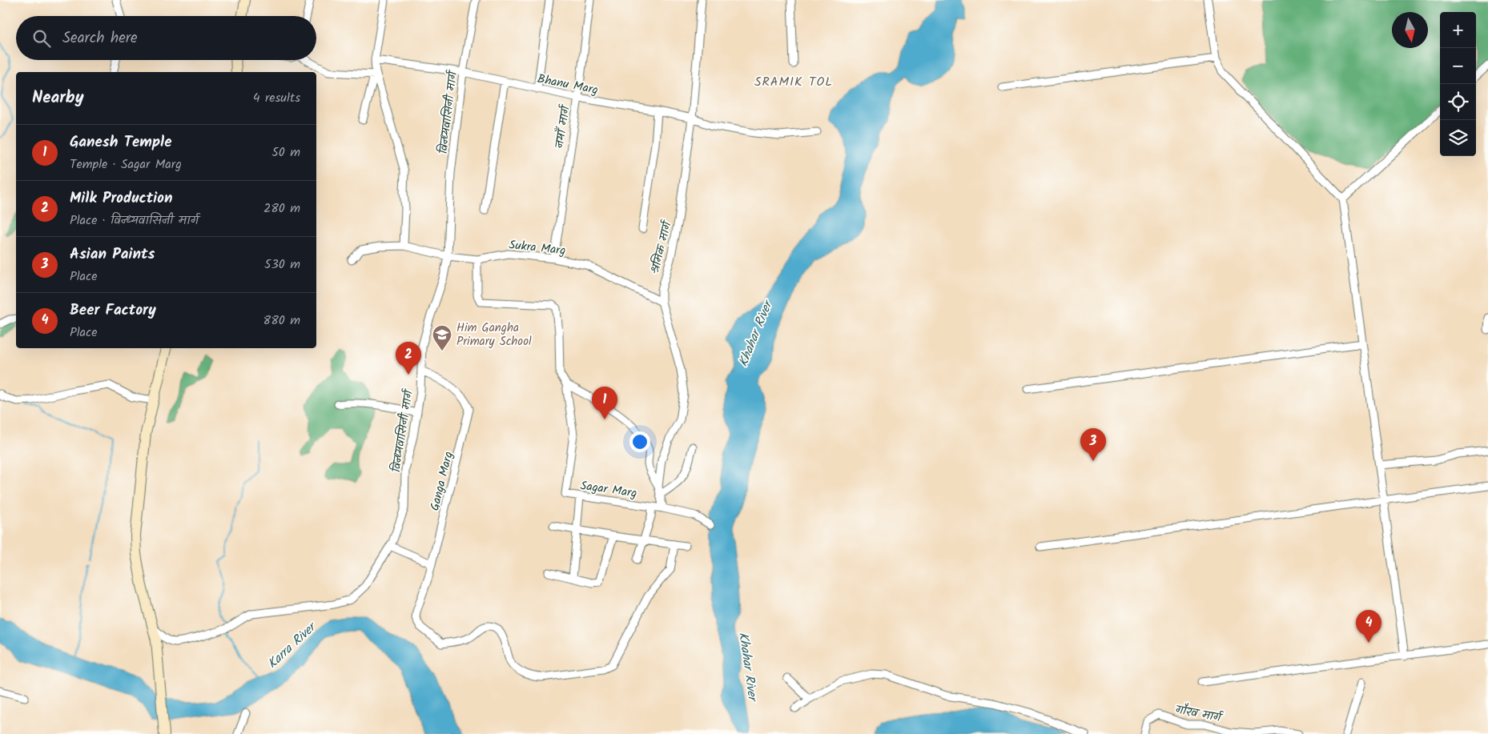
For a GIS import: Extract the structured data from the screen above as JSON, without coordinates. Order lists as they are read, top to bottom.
{
  "streets": {
    "street": [
      "Bhanu Marg",
      "विन्ध्यवासिनी मार्ग",
      "नयाँ मार्ग",
      "Sukra Marg",
      "श्रमिक मार्ग",
      "Ganga Marg",
      "Sagar Marg",
      "गौरव मार्ग"
    ]
  },
  "crossings": [
    ["Bhanu Marg", "विन्ध्यवासिनी मार्ग"],
    ["Bhanu Marg", "नयाँ मार्ग"],
    ["Bhanu Marg", "श्रमिक मार्ग"],
    ["विन्ध्यवासिनी मार्ग", "Sukra Marg"],
    ["विन्ध्यवासिनी मार्ग", "Ganga Marg"],
    ["नयाँ मार्ग", "Sukra Marg"],
    ["Sukra Marg", "श्रमिक मार्ग"],
    ["श्रमिक मार्ग", "Sagar Marg"]
  ],
  "districts": ["SRAMIK TOL"],
  "water": ["Khahar River", "Karra River"],
  "places": {
    "school or university": ["Him Gangha Primary School"]
  },
  "north": "bottom",
  "page": {
    "map_buttons": ["+", "−"],
    "search": "Search here",
    "heading": ["Nearby", "4 results"],
    "list": [
      {
        "mark": "1",
        "name": "Ganesh Temple",
        "note": "Temple · Sagar Marg",
        "value": "50 m"
      },
      {
        "mark": "2",
        "name": "Milk Production",
        "note": "Place · विन्ध्यवासिनी मार्ग",
        "value": "280 m"
      },
      {
        "mark": "3",
        "name": "Asian Paints",
        "note": "Place",
        "value": "530 m"
      },
      {
        "mark": "4",
        "name": "Beer Factory",
        "note": "Place",
        "value": "880 m"
      }
    ],
    "pins": [
      "2",
      "1",
      "3",
      "4"
    ]
  }
}
